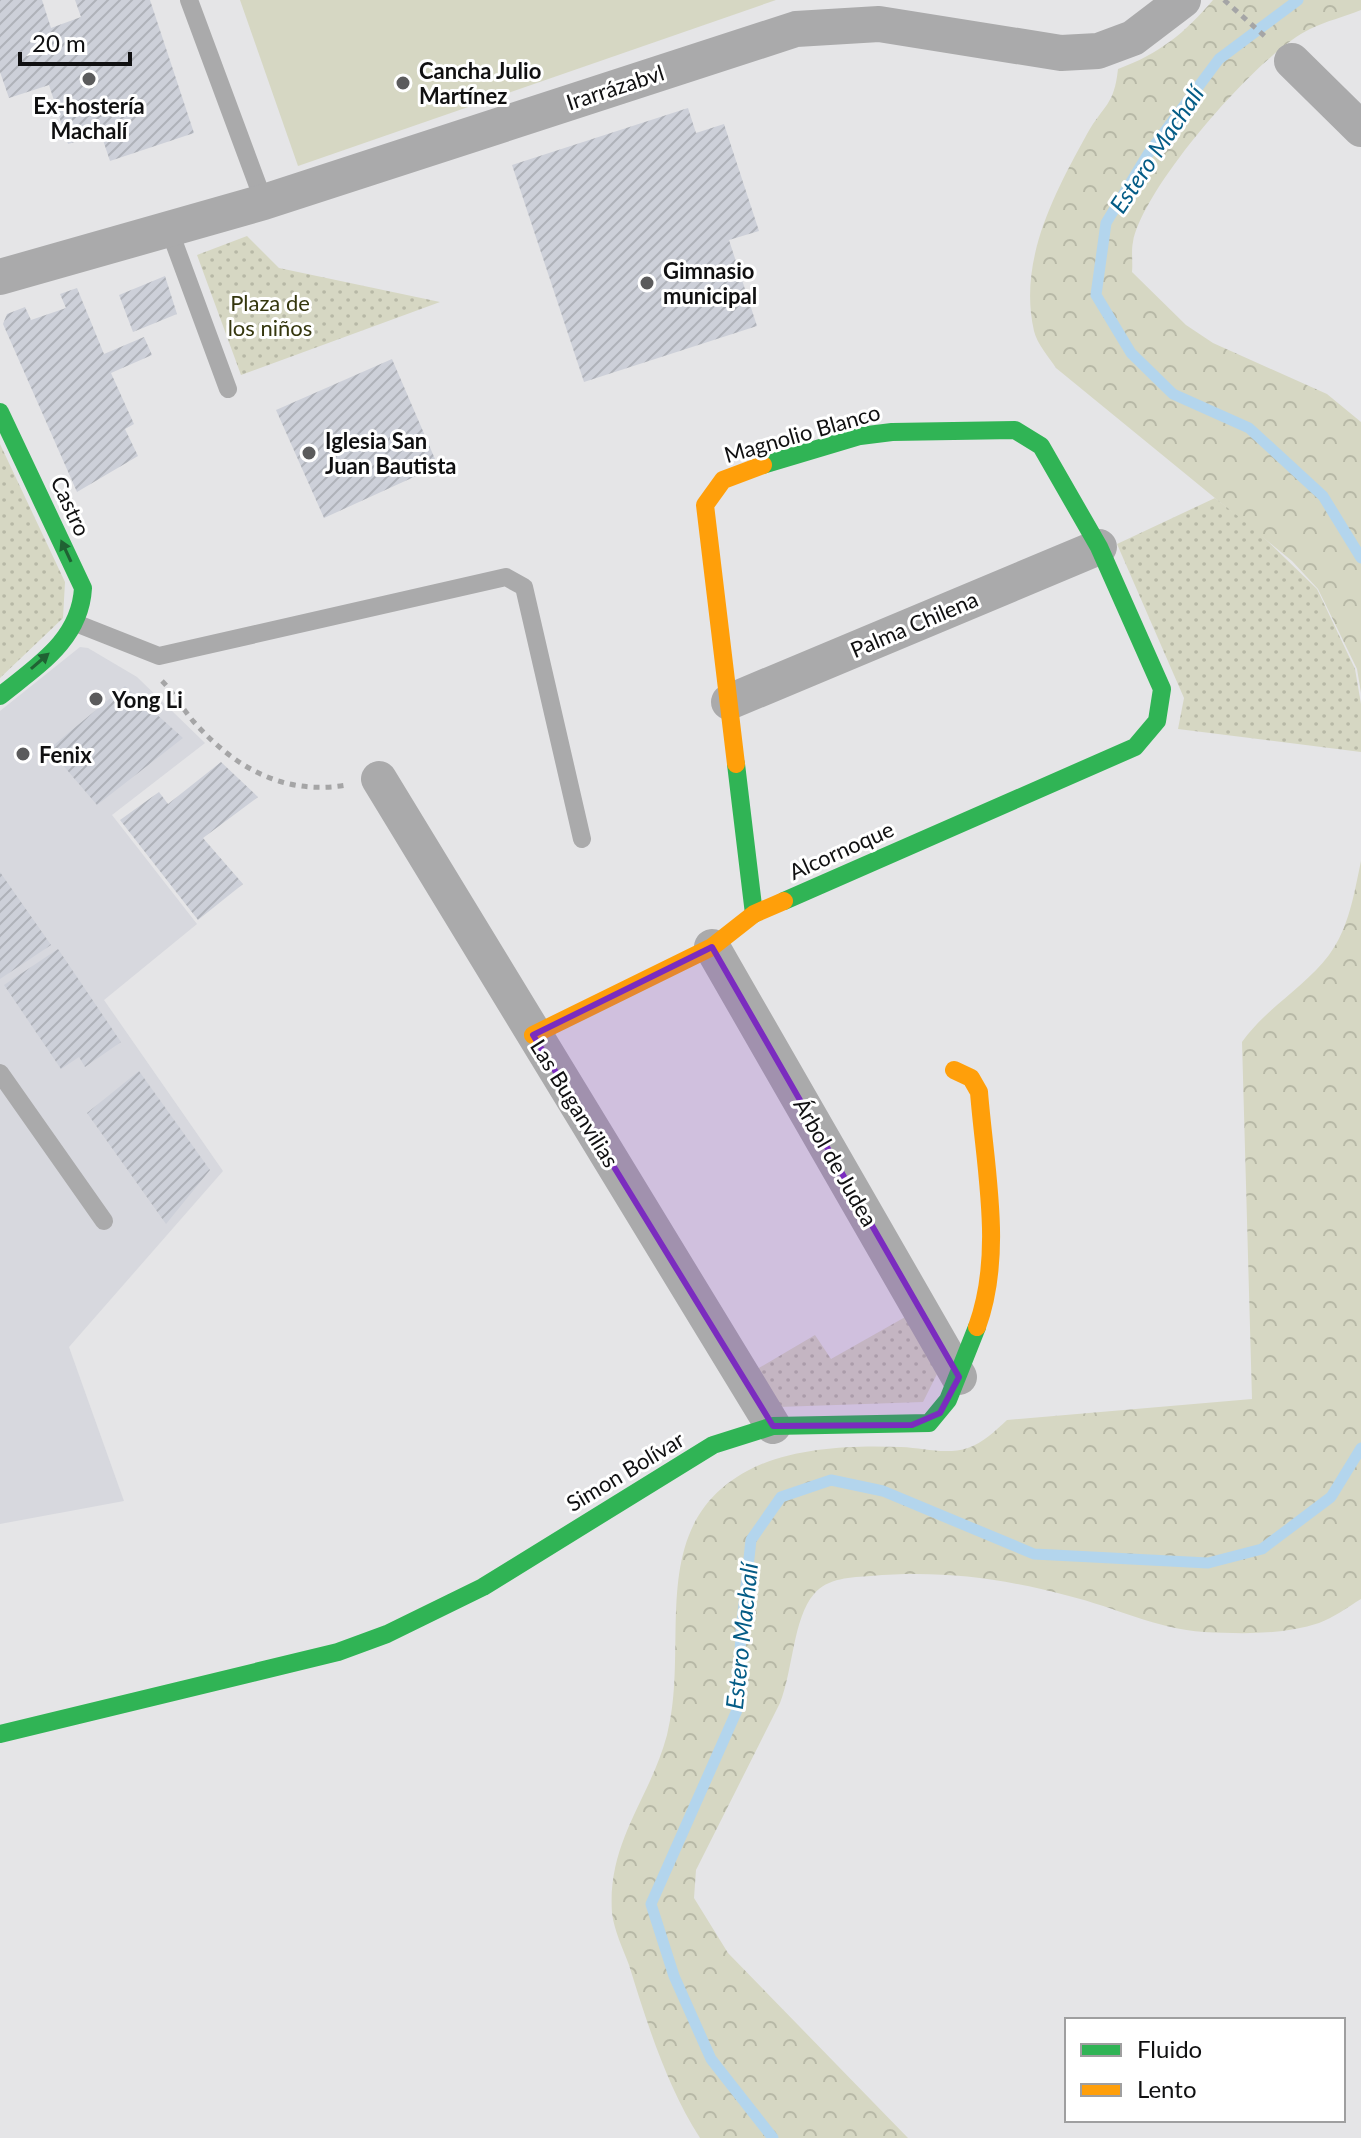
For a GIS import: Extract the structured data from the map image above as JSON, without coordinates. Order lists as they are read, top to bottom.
{
  "streets": {
    "street": [
      "Irarrázabvl",
      "Magnolio Blanco",
      "Castro",
      "Palma Chilena",
      "Alcornoque",
      "Las Buganvilias",
      "Árbol de Judea",
      "Simon Bolívar"
    ]
  },
  "crossings": [
    ["Magnolio Blanco", "Palma Chilena"],
    ["Magnolio Blanco", "Alcornoque"],
    ["Alcornoque", "Las Buganvilias"],
    ["Alcornoque", "Árbol de Judea"],
    ["Las Buganvilias", "Simon Bolívar"],
    ["Árbol de Judea", "Simon Bolívar"]
  ],
  "one_way": ["Castro"],
  "water": ["Estero Machalí"],
  "parks": ["Plaza de los niños"],
  "places": [
    "Ex-hostería Machalí",
    "Cancha Julio Martínez",
    "Gimnasio municipal",
    "Iglesia San Juan Bautista",
    "Yong Li",
    "Fenix"
  ],
  "legend": ["Fluido", "Lento"],
  "scale_bar": "20 m"
}
